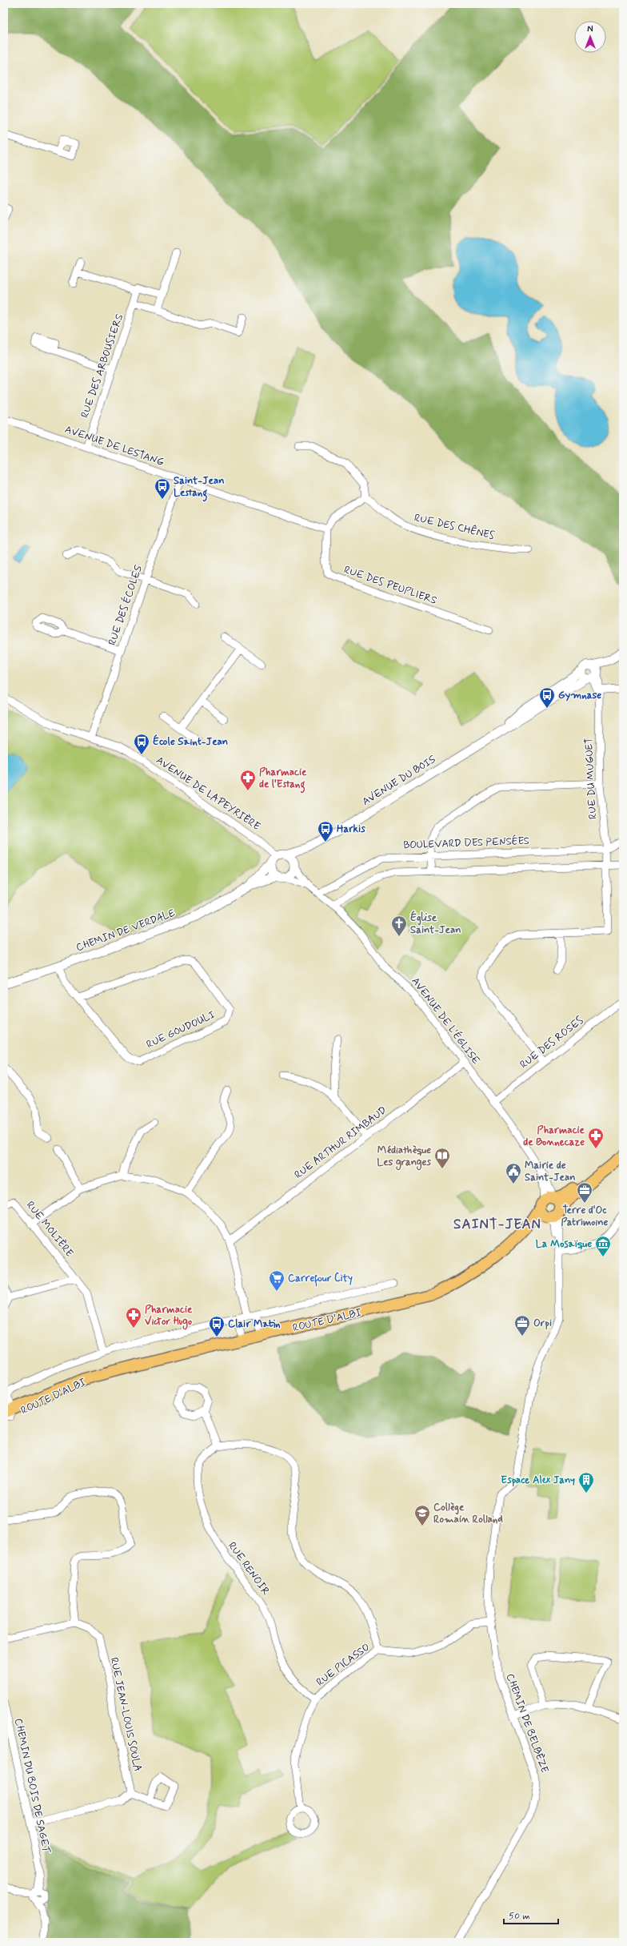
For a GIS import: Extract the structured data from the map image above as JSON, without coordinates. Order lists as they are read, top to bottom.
{
  "streets": {
    "main road": ["ROUTE D'ALBI"],
    "street": [
      "RUE DES ARBOUSIERS",
      "AVENUE DE LESTANG",
      "RUE DES CHÊNES",
      "RUE DES PEUPLIERS",
      "RUE DES ÉCOLES",
      "RUE DU MUGUET",
      "AVENUE DU BOIS",
      "AVENUE DE LAPEYRIÈRE",
      "BOULEVARD DES PENSÉES",
      "CHEMIN DE VERDALE",
      "AVENUE DE L'ÉGLISE",
      "RUE GOUDOULI",
      "RUE DES ROSES",
      "RUE ARTHUR RIMBAUD",
      "RUE MOLIÈRE",
      "RUE RENOIR",
      "RUE PICASSO",
      "RUE JEAN-LOUIS SOULA",
      "CHEMIN DE BELBÈZE",
      "CHEMIN DU BOIS DE SAGET"
    ]
  },
  "crossings": [
    ["RUE DES ARBOUSIERS", "AVENUE DE LESTANG"],
    ["AVENUE DE LESTANG", "RUE DES PEUPLIERS"],
    ["AVENUE DE LESTANG", "RUE DES ÉCOLES"],
    ["RUE DES ÉCOLES", "AVENUE DE LAPEYRIÈRE"],
    ["RUE DU MUGUET", "AVENUE DU BOIS"],
    ["RUE DU MUGUET", "BOULEVARD DES PENSÉES"],
    ["AVENUE DU BOIS", "AVENUE DE LAPEYRIÈRE"],
    ["AVENUE DU BOIS", "CHEMIN DE VERDALE"],
    ["AVENUE DU BOIS", "AVENUE DE L'ÉGLISE"],
    ["AVENUE DE LAPEYRIÈRE", "CHEMIN DE VERDALE"],
    ["AVENUE DE LAPEYRIÈRE", "AVENUE DE L'ÉGLISE"],
    ["BOULEVARD DES PENSÉES", "AVENUE DE L'ÉGLISE"],
    ["CHEMIN DE VERDALE", "AVENUE DE L'ÉGLISE"],
    ["CHEMIN DE VERDALE", "RUE GOUDOULI"],
    ["AVENUE DE L'ÉGLISE", "RUE DES ROSES"],
    ["AVENUE DE L'ÉGLISE", "RUE ARTHUR RIMBAUD"],
    ["AVENUE DE L'ÉGLISE", "ROUTE D'ALBI"],
    ["ROUTE D'ALBI", "CHEMIN DE BELBÈZE"],
    ["RUE RENOIR", "RUE PICASSO"],
    ["RUE PICASSO", "CHEMIN DE BELBÈZE"]
  ],
  "districts": ["SAINT-JEAN"],
  "places": {
    "bus stop": [
      "Saint-Jean Lestang",
      "Gymnase",
      "École Saint-Jean",
      "Harkis",
      "Clair Matin"
    ],
    "pharmacy": ["Pharmacie de l'Estang", "Pharmacie de Bonnecaze", "Pharmacie Victor Hugo"],
    "church": ["Église Saint-Jean"],
    "library": ["Médiathèque Les granges"],
    "public building": ["Mairie de Saint-Jean"],
    "office": ["Terre d'Oc Patrimoine", "Orpi"],
    "museum": ["La Mosaïque"],
    "supermarket": ["Carrefour City"],
    "building": ["Espace Alex Jany"],
    "school or university": ["Collège Romain Rolland"]
  },
  "scale_bar": "50 m",
  "north": "top"
}
